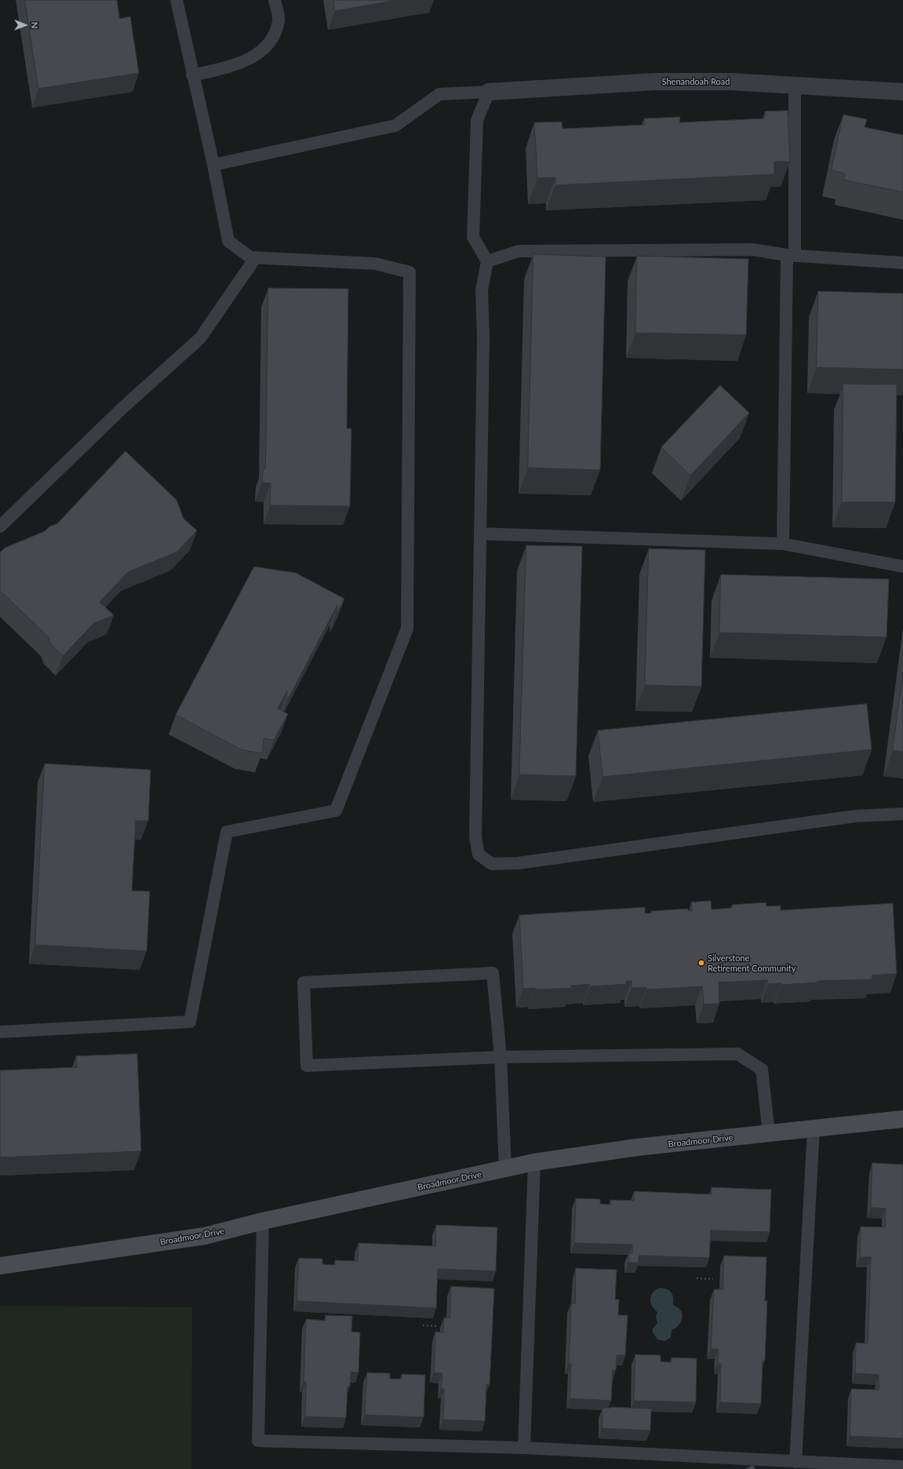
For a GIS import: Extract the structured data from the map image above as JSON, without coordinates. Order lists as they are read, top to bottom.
{
  "streets": {
    "street": ["Shenandoah Road", "Broadmoor Drive"]
  },
  "places": ["Silverstone Retirement Community"],
  "north": "right"
}
